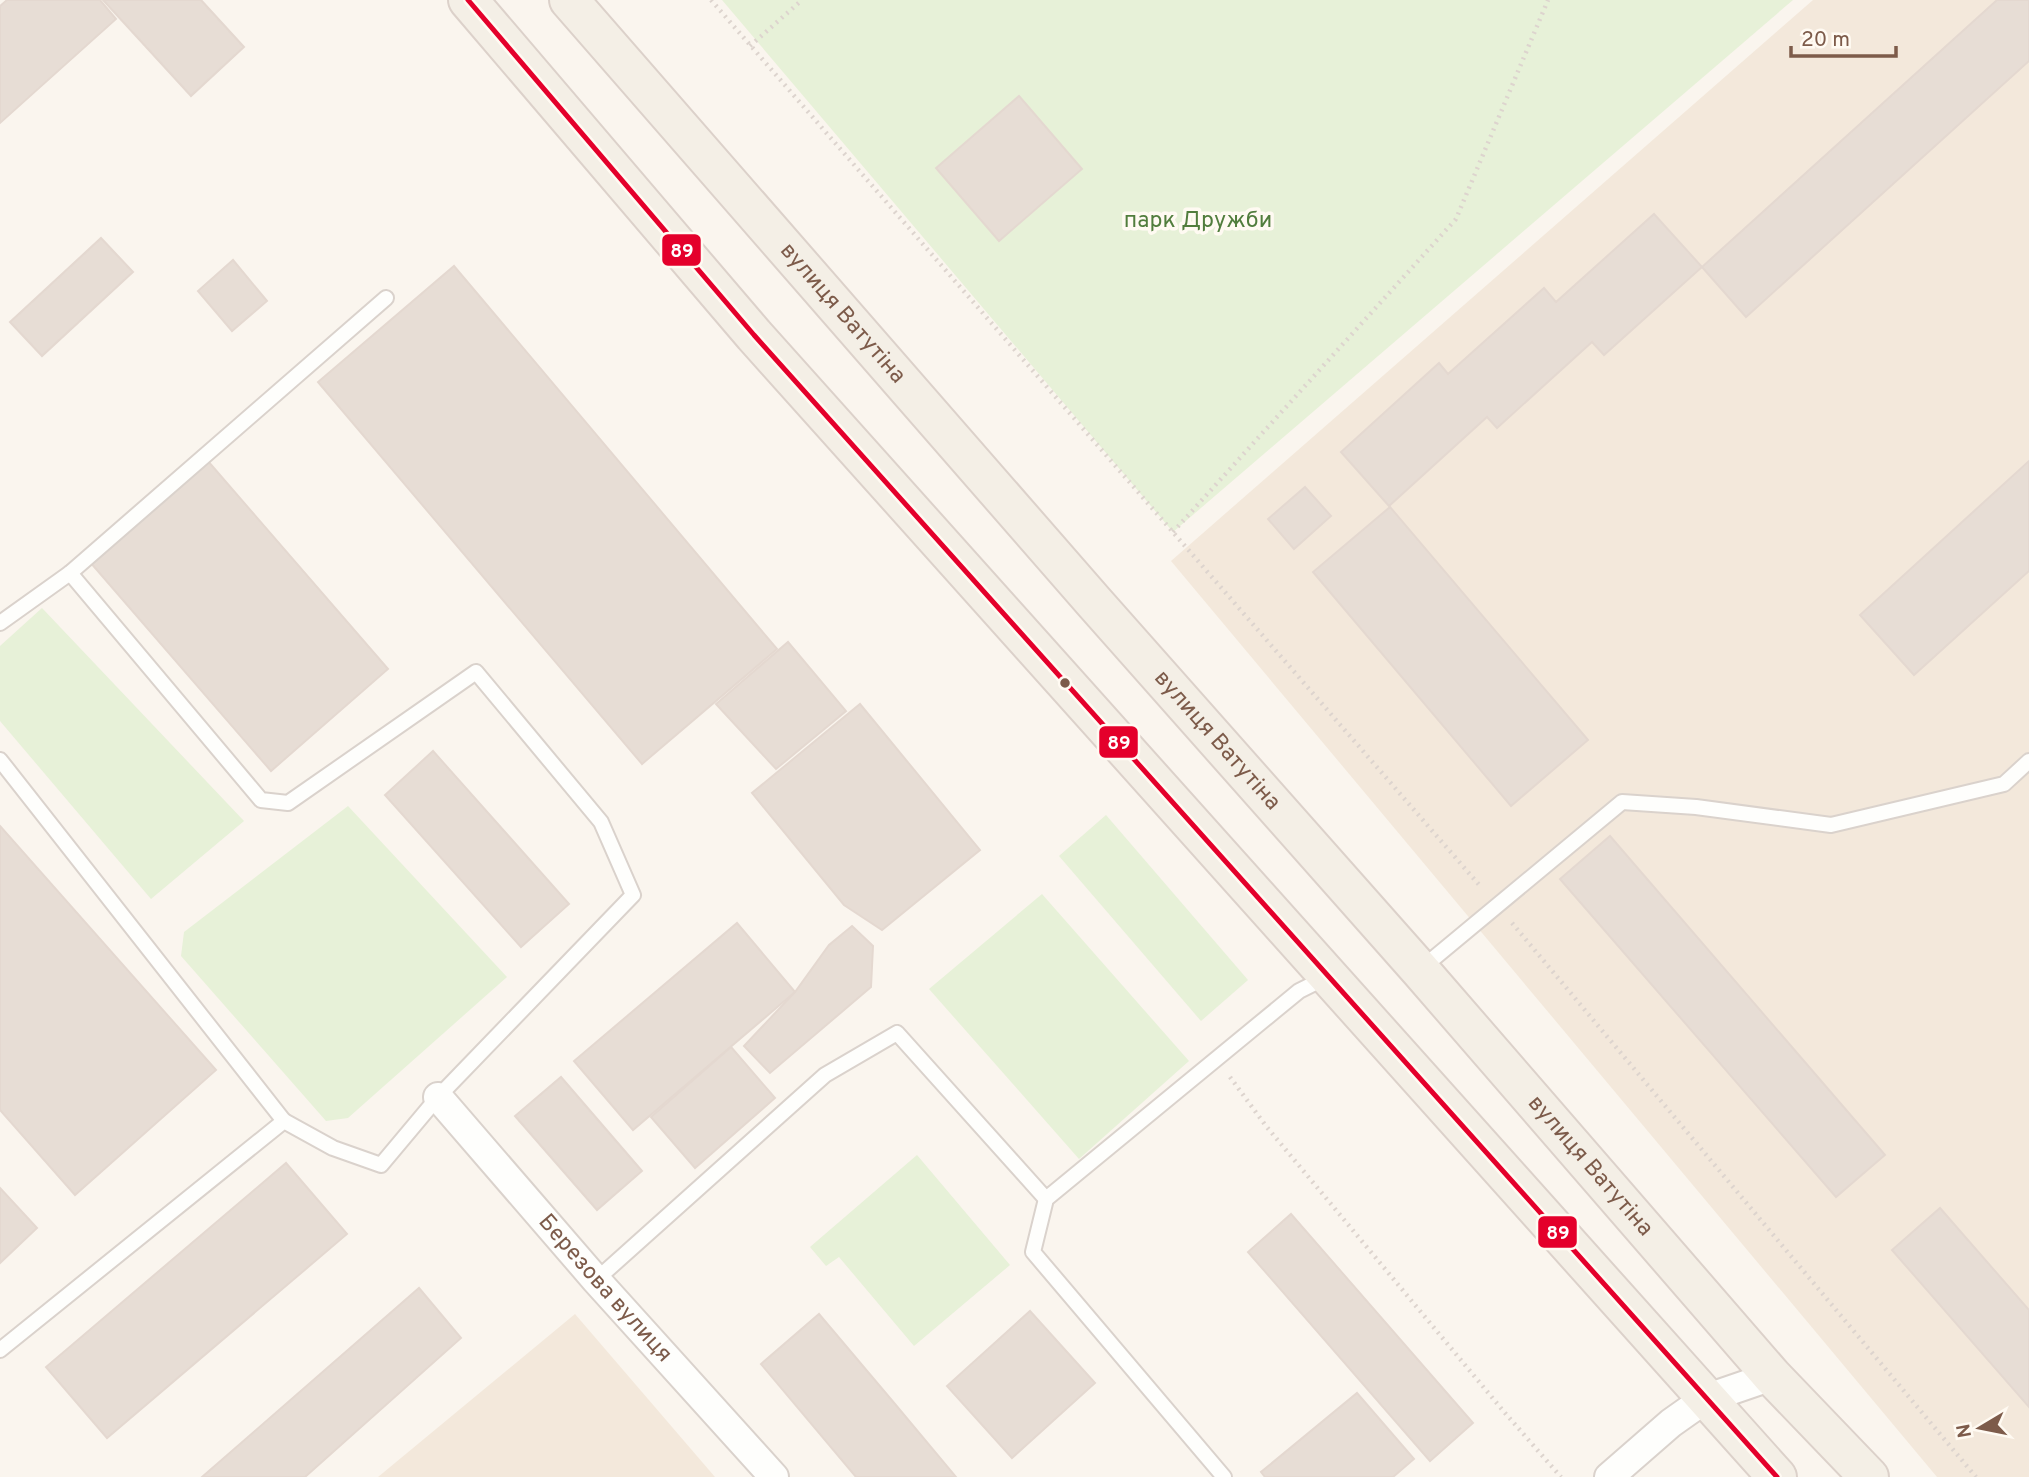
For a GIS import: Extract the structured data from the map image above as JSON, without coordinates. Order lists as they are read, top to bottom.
{
  "streets": {
    "main road": ["вулиця Ватутіна"],
    "street": ["Березова вулиця"]
  },
  "parks": ["парк Дружби"],
  "lines": ["transit line 89"],
  "scale_bar": "20 m",
  "north": "left"
}
